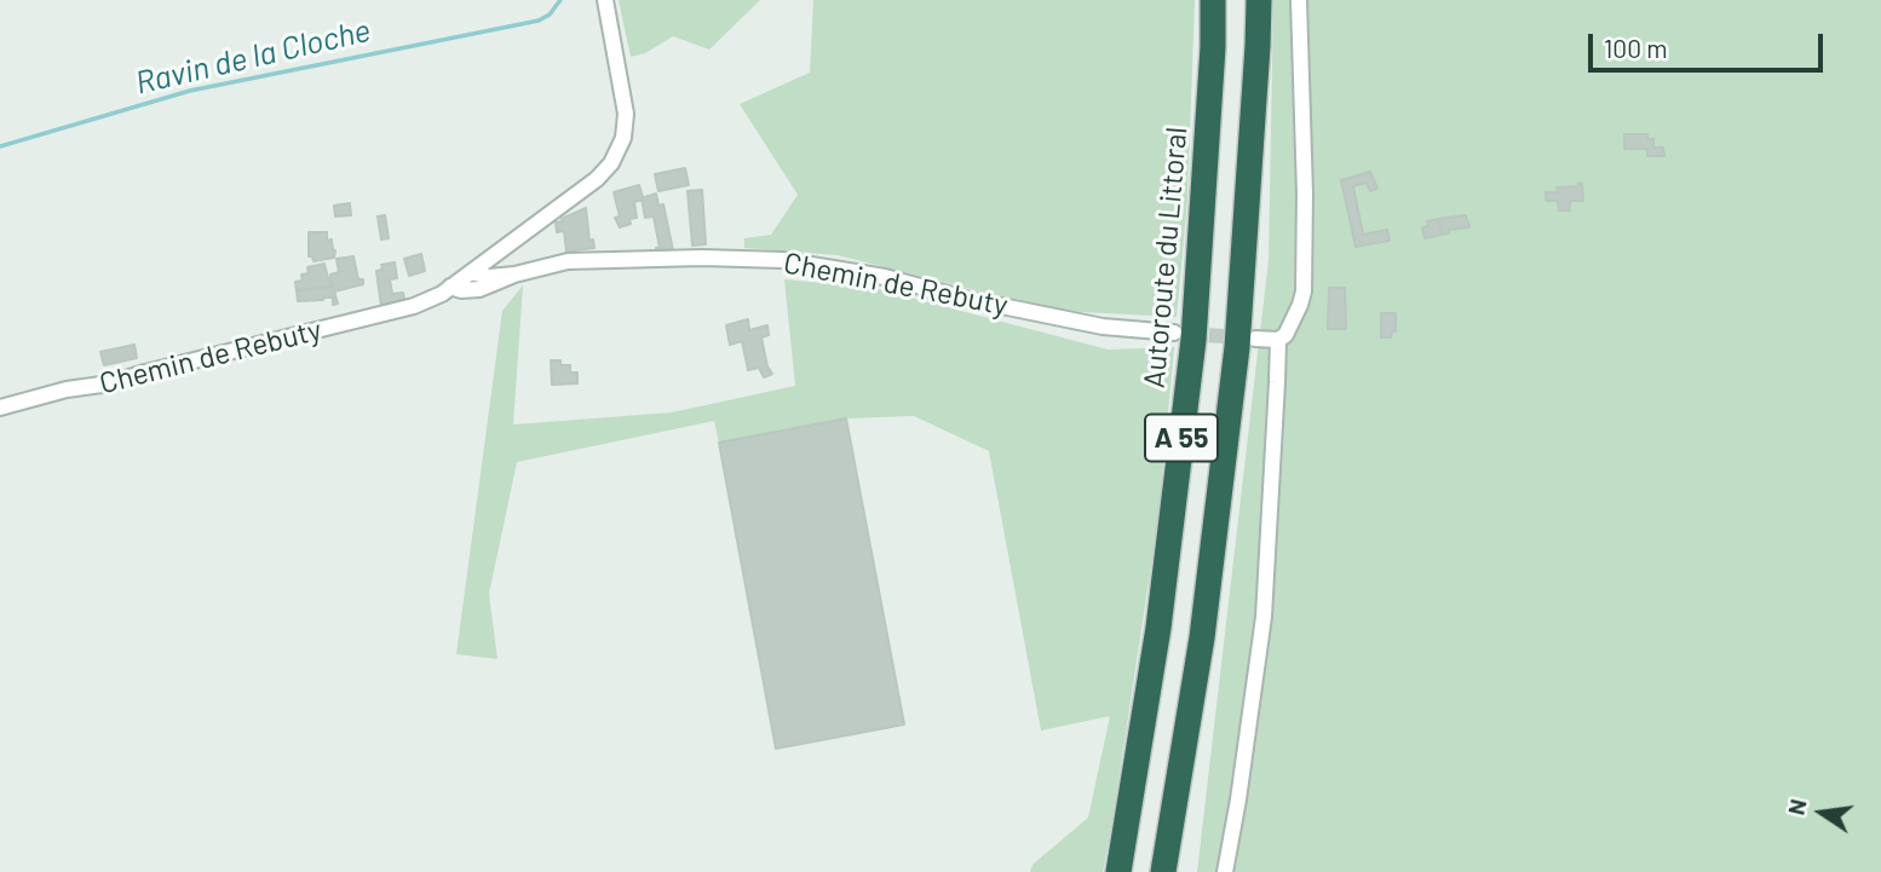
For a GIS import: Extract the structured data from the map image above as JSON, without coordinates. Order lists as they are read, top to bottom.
{
  "streets": {
    "highway": ["Autoroute du Littoral", "A 55"],
    "street": ["Chemin de Rebuty"]
  },
  "water": ["Ravin de la Cloche"],
  "scale_bar": "100 m",
  "north": "left"
}
